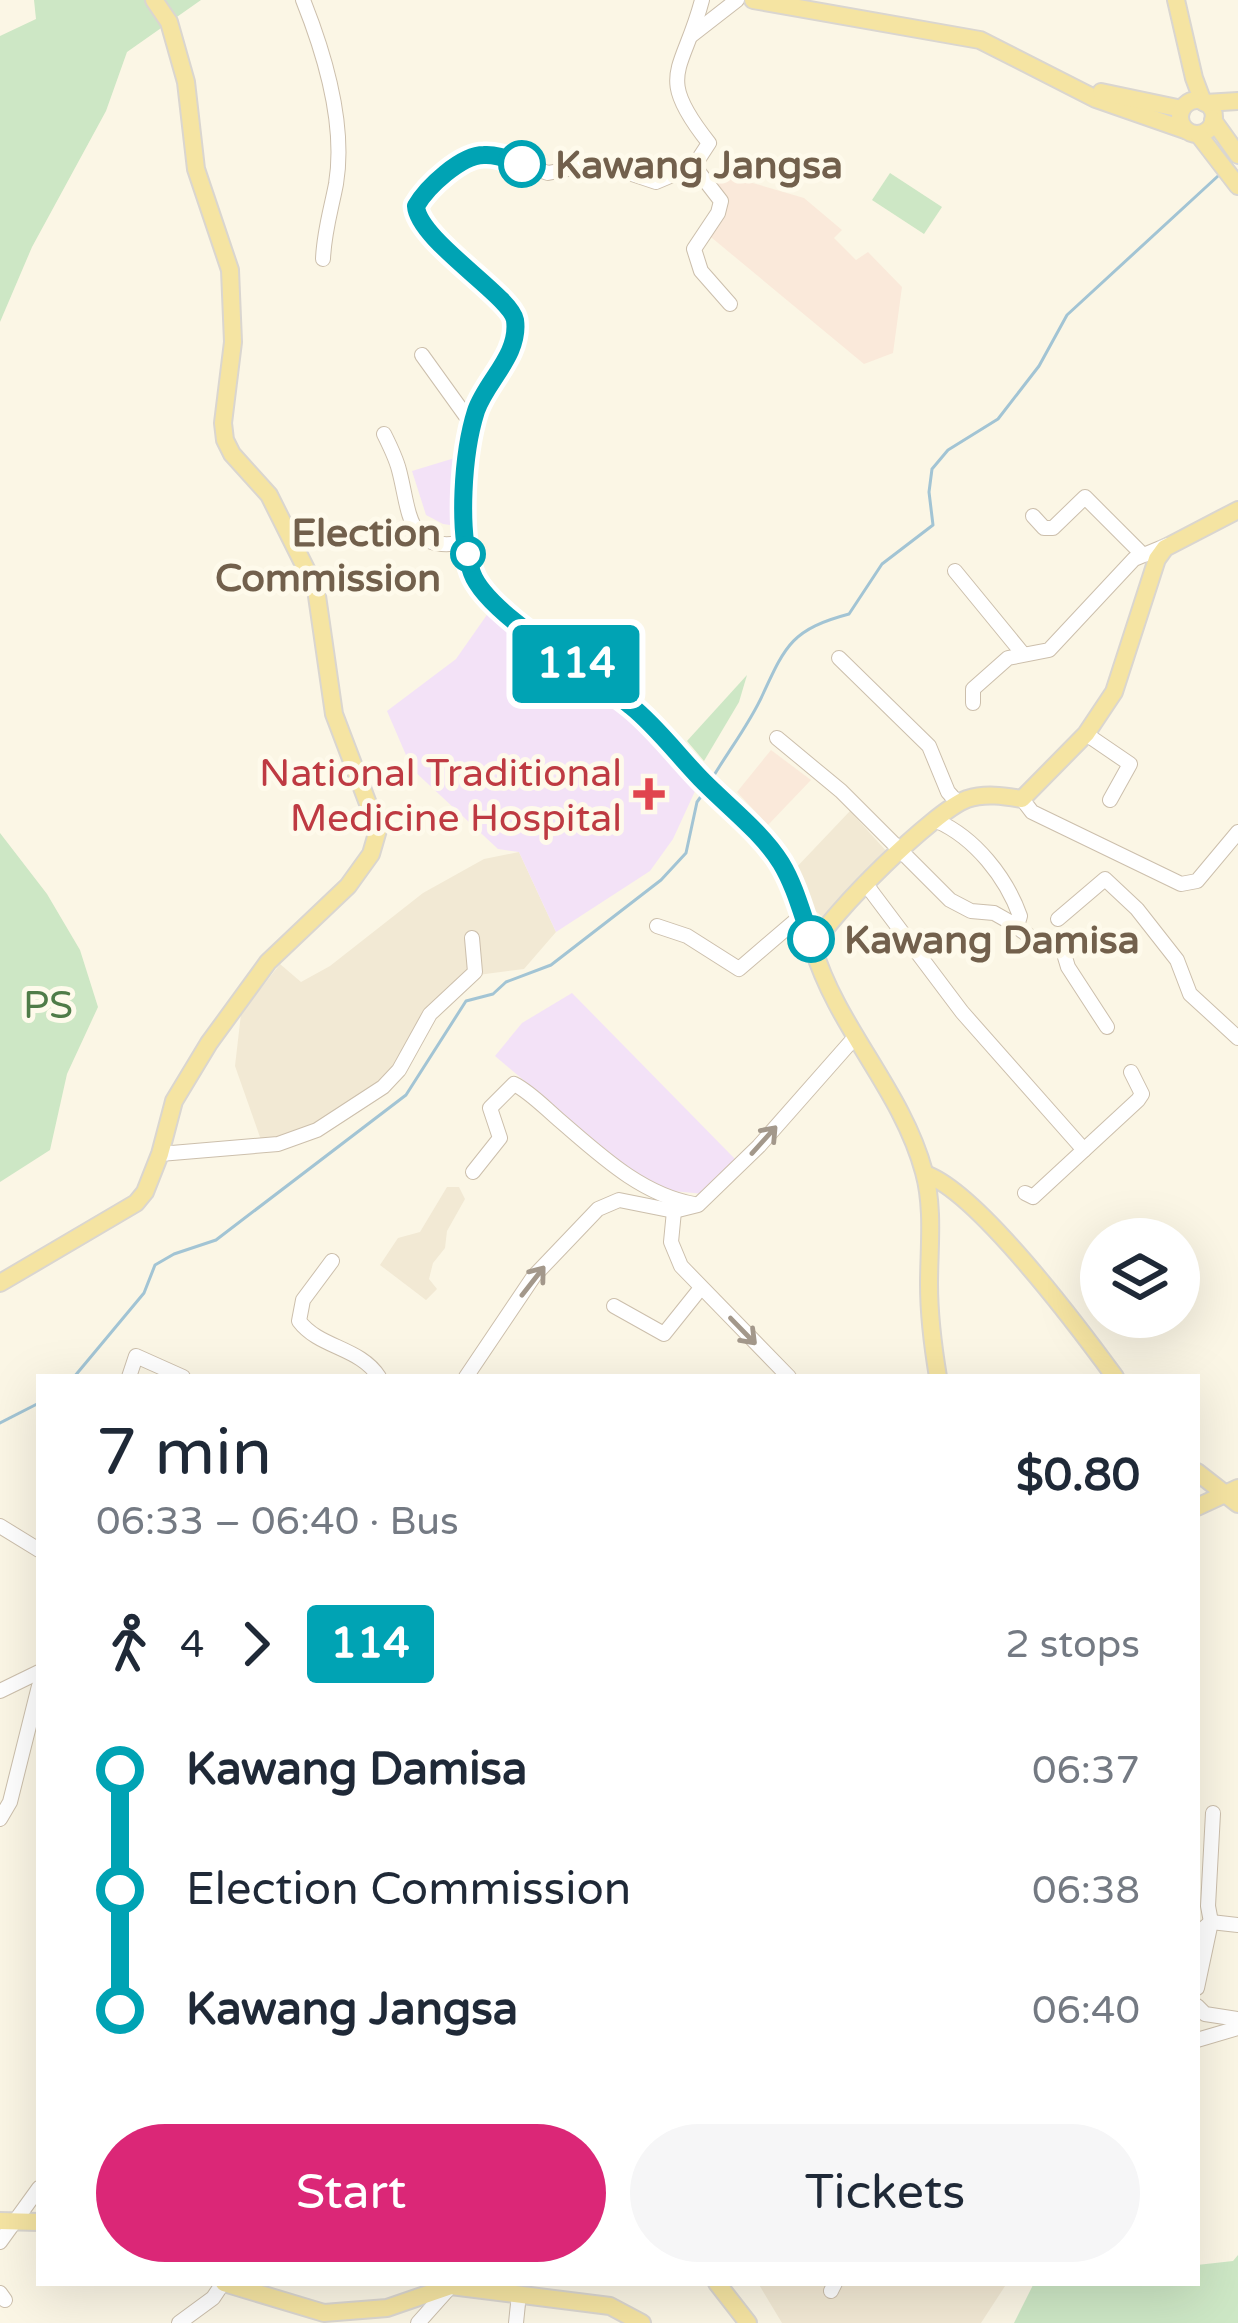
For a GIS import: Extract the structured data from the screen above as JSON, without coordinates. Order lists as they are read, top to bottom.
{
  "parks": ["PS"],
  "places": {
    "other": ["Kawang Jangsa", "Election Commission", "Kawang Damisa"],
    "health": ["National Traditional Medicine Hospital"]
  },
  "lines": ["bus line 114"],
  "page": {
    "on_map": "114",
    "heading": ["7 min", "06:33 – 06:40 · Bus", "$0.80"],
    "legs": ["4", "114", "2 stops"],
    "list": [
      {
        "name": "Kawang Damisa",
        "value": "06:37"
      },
      {
        "name": "Election Commission",
        "value": "06:38"
      },
      {
        "name": "Kawang Jangsa",
        "value": "06:40"
      }
    ],
    "buttons": ["Start", "Tickets"]
  }
}
